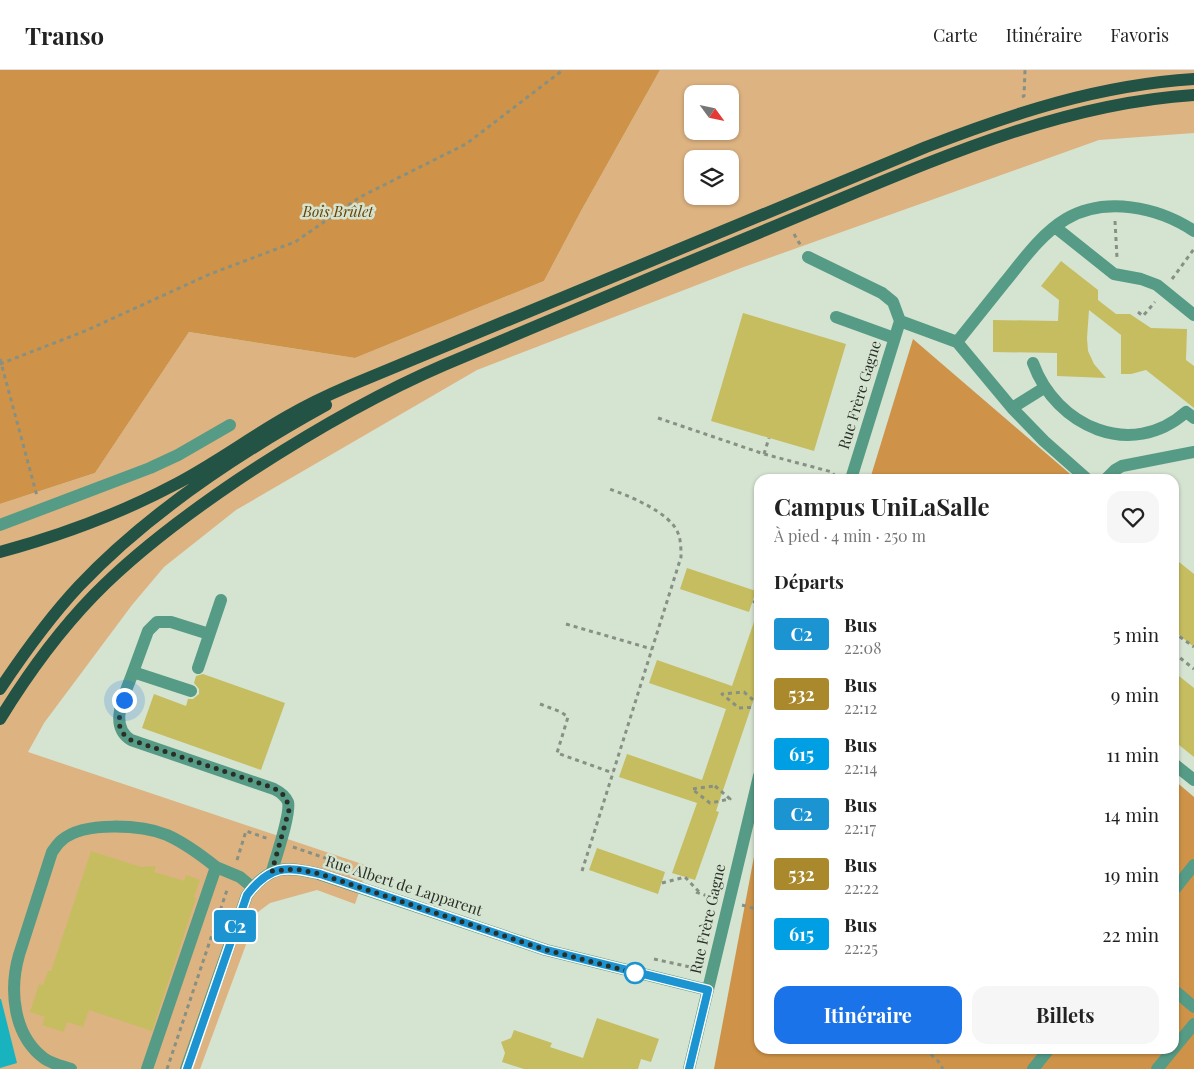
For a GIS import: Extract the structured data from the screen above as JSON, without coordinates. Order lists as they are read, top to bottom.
{
  "streets": {
    "street": ["Rue Frère Gagne", "Rue Albert de Lapparent"]
  },
  "crossings": [
    ["Rue Frère Gagne", "Rue Albert de Lapparent"]
  ],
  "parks": ["Bois Brûlet"],
  "lines": ["bus line C2"],
  "north": "bottom right",
  "page": {
    "header": "Transo",
    "nav": ["Carte", "Itinéraire", "Favoris"],
    "on_map": "C2",
    "heading": [
      ["Campus UniLaSalle", "À pied · 4 min · 250 m"],
      "Départs"
    ],
    "list": [
      {
        "mark": "C2",
        "name": "Bus",
        "note": "22:08",
        "value": "5 min"
      },
      {
        "mark": "532",
        "name": "Bus",
        "note": "22:12",
        "value": "9 min"
      },
      {
        "mark": "615",
        "name": "Bus",
        "note": "22:14",
        "value": "11 min"
      },
      {
        "mark": "C2",
        "name": "Bus",
        "note": "22:17",
        "value": "14 min"
      },
      {
        "mark": "532",
        "name": "Bus",
        "note": "22:22",
        "value": "19 min"
      },
      {
        "mark": "615",
        "name": "Bus",
        "note": "22:25",
        "value": "22 min"
      }
    ],
    "buttons": ["Itinéraire", "Billets"]
  }
}
